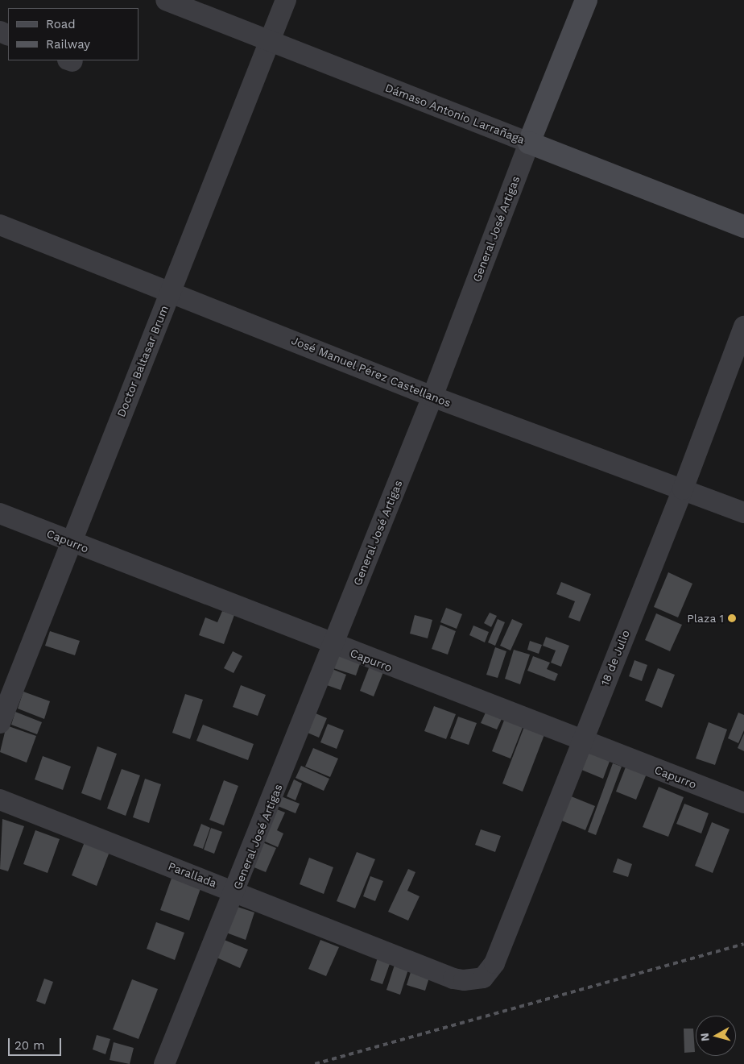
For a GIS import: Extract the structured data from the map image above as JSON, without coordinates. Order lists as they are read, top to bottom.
{
  "streets": {
    "street": [
      "Dámaso Antonio Larrañaga",
      "General José Artigas",
      "Doctor Baltasar Brum",
      "José Manuel Pérez Castellanos",
      "Capurro",
      "18 de Julio",
      "Parallada"
    ]
  },
  "crossings": [
    ["Dámaso Antonio Larrañaga", "General José Artigas"],
    ["Dámaso Antonio Larrañaga", "Doctor Baltasar Brum"],
    ["General José Artigas", "José Manuel Pérez Castellanos"],
    ["General José Artigas", "Capurro"],
    ["General José Artigas", "Parallada"],
    ["Doctor Baltasar Brum", "José Manuel Pérez Castellanos"],
    ["Doctor Baltasar Brum", "Capurro"],
    ["José Manuel Pérez Castellanos", "18 de Julio"],
    ["Capurro", "18 de Julio"],
    ["18 de Julio", "Parallada"]
  ],
  "places": ["Plaza 1"],
  "legend": ["Road", "Railway"],
  "scale_bar": "20 m",
  "north": "left"
}
